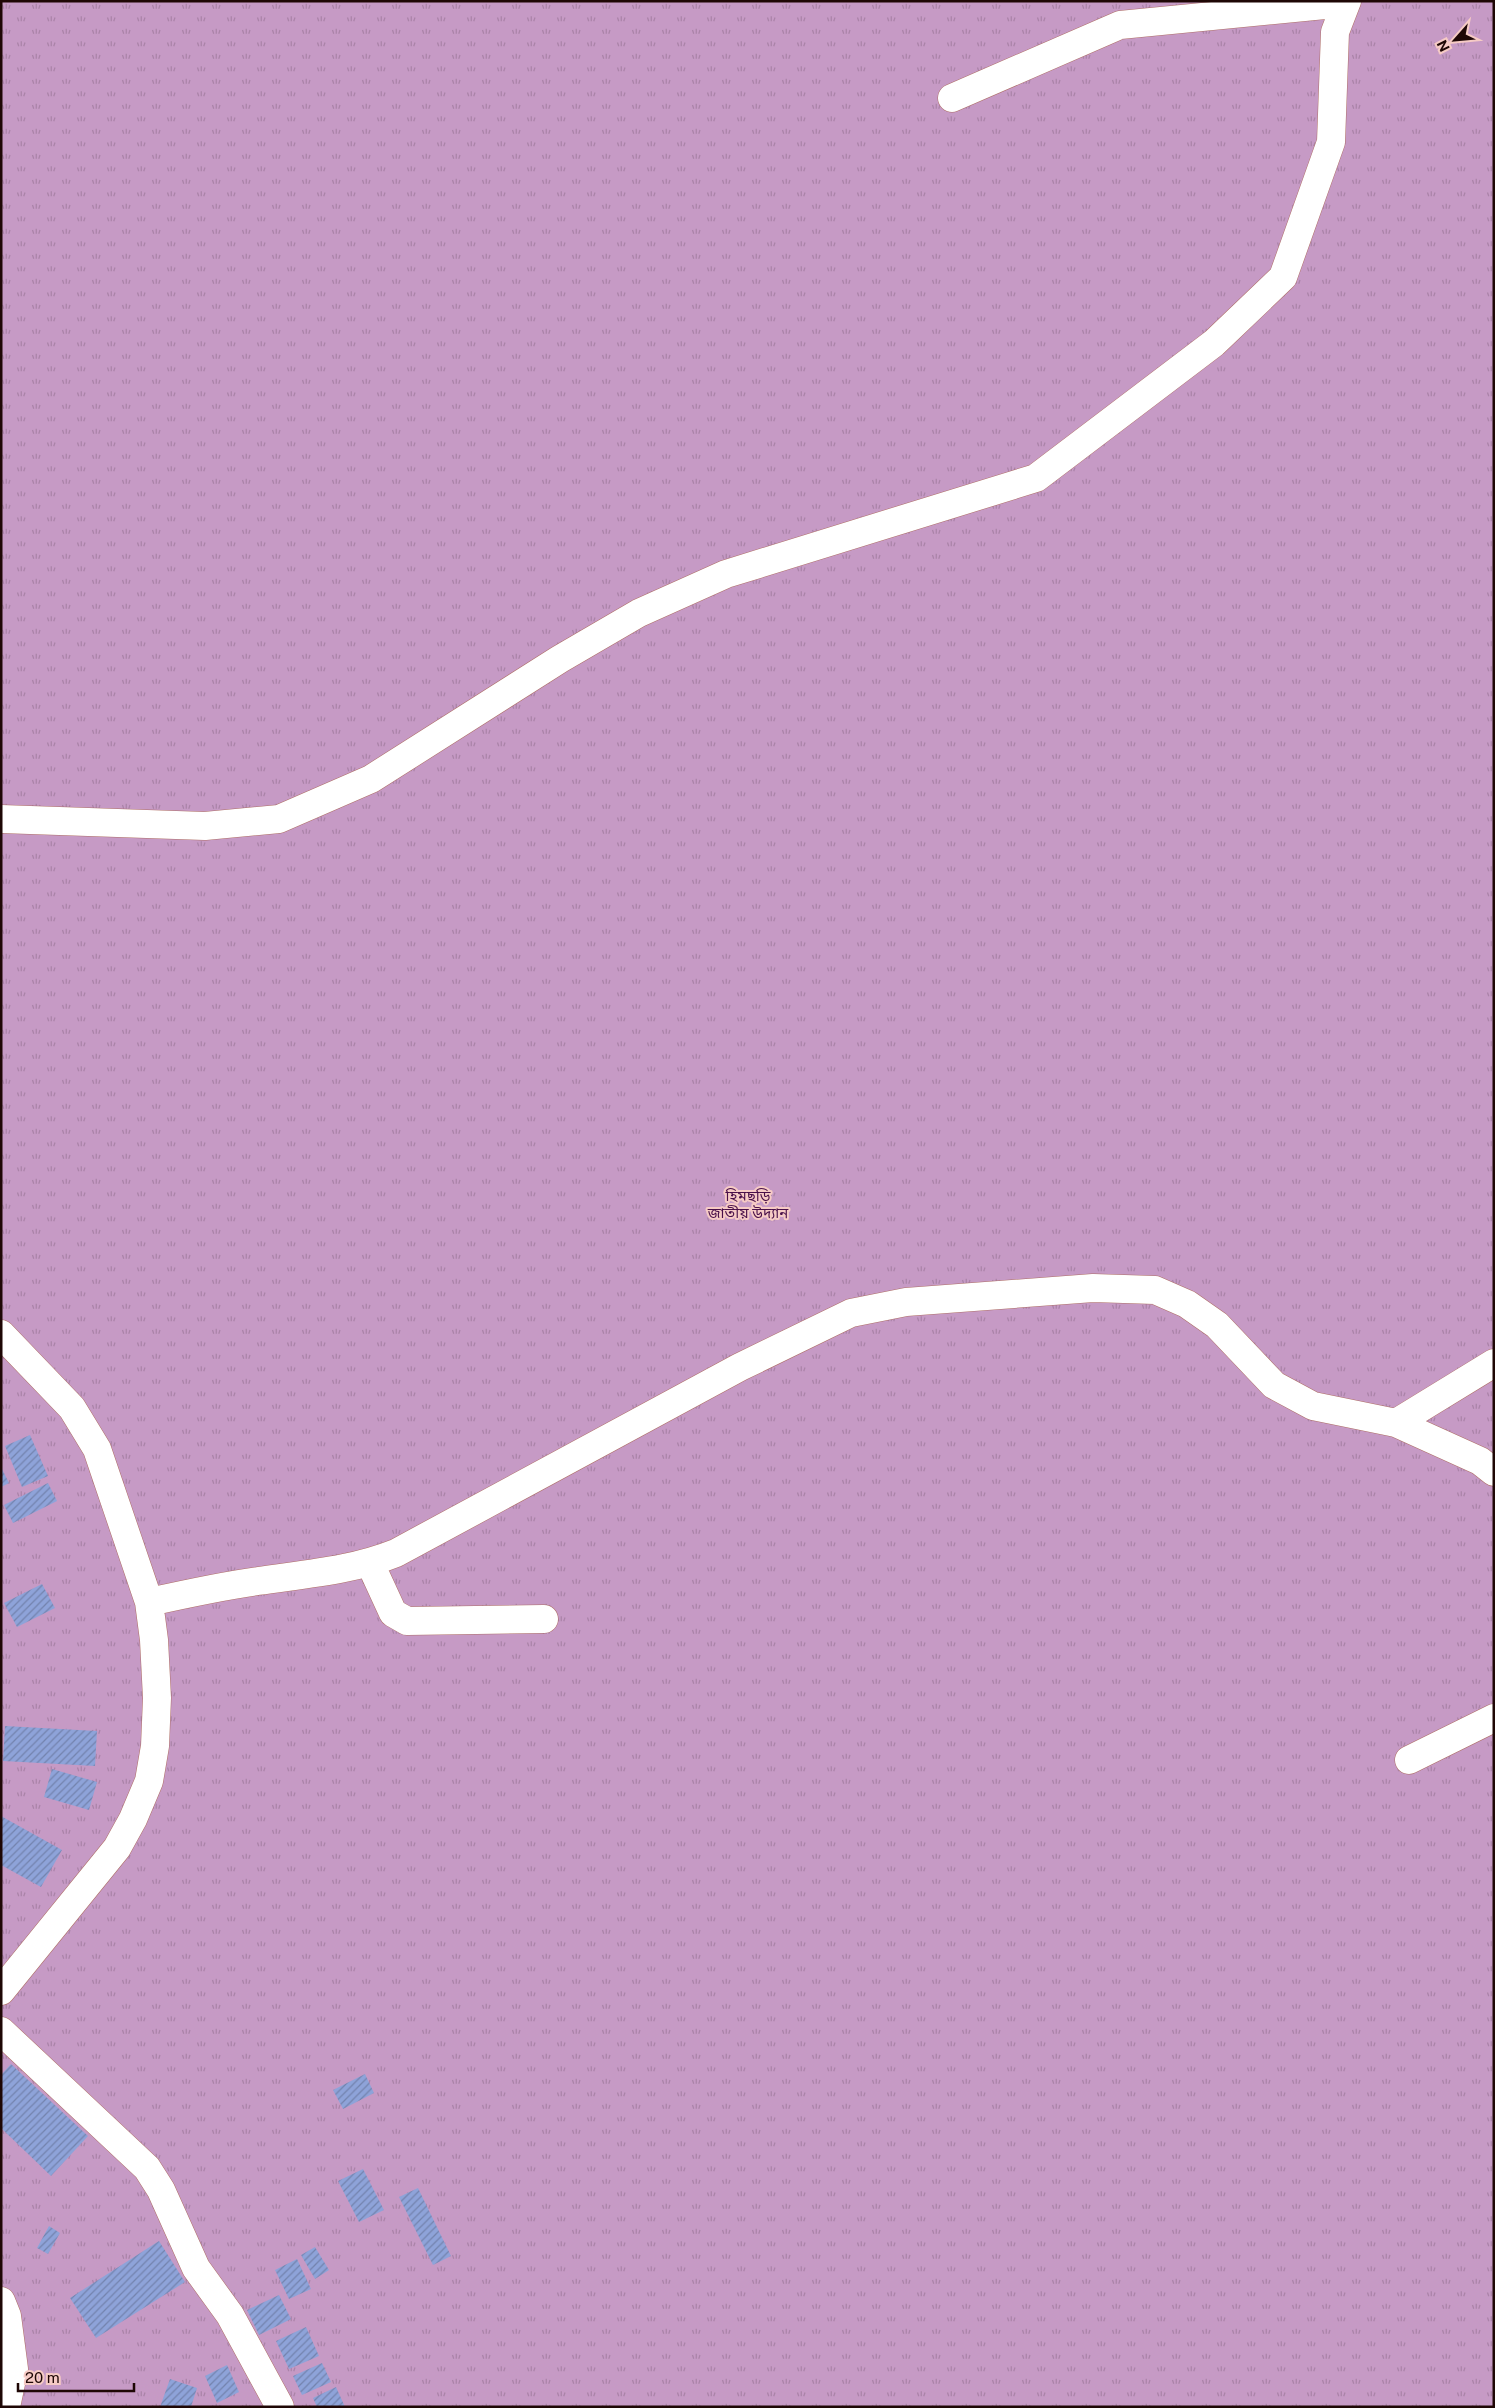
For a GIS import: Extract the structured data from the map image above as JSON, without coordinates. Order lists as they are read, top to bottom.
{
  "parks": ["হিমছড়ি জাতীয় উদ্যান"],
  "scale_bar": "20 m",
  "north": "bottom left"
}
